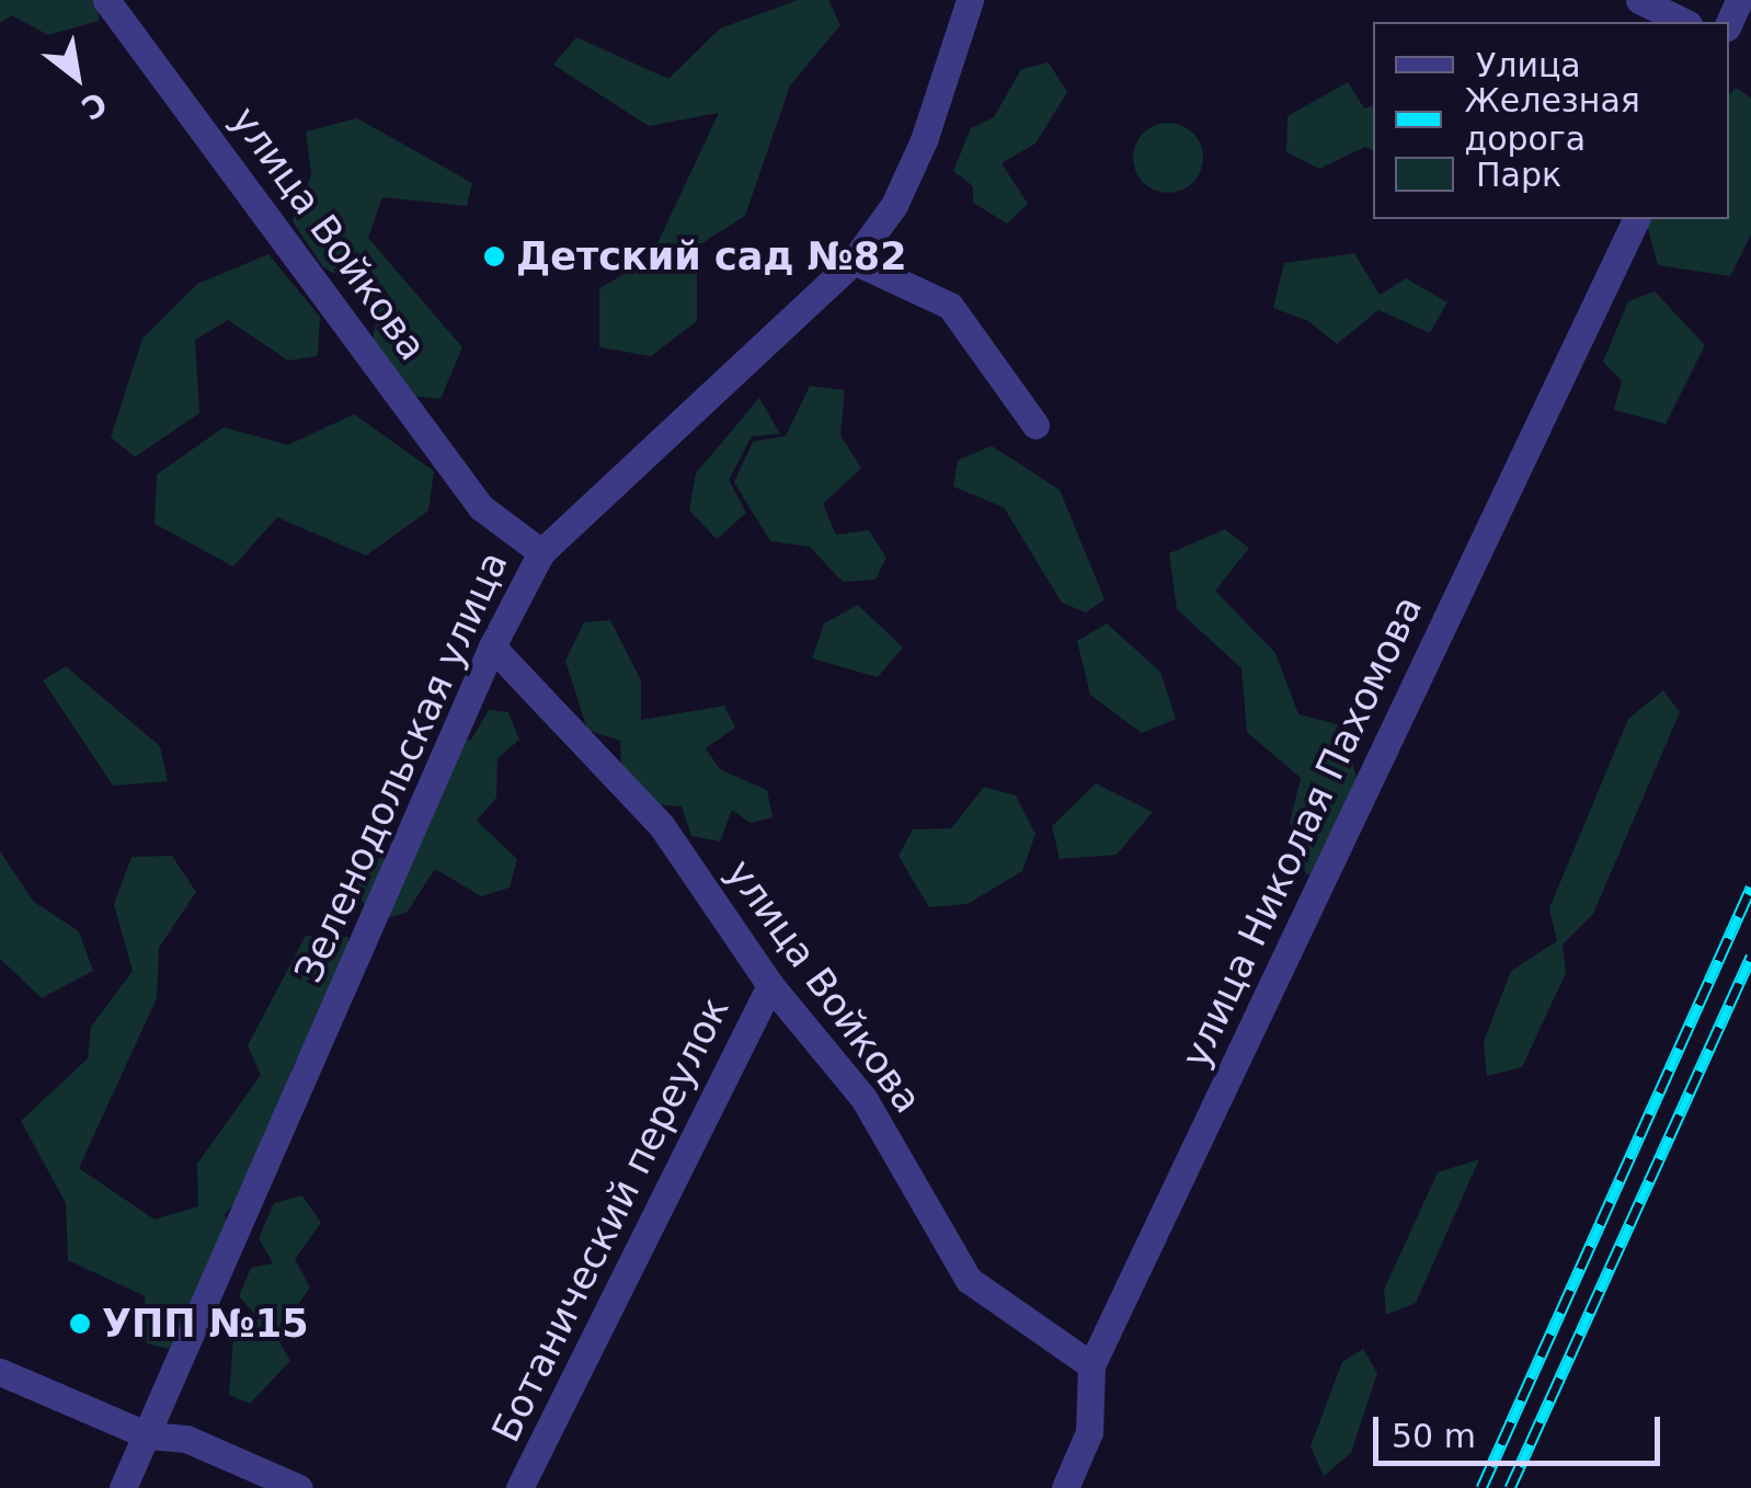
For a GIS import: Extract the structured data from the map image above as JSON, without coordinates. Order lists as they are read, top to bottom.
{
  "streets": {
    "street": [
      "улица Войкова",
      "Зеленодольская улица",
      "улица Николая Пахомова",
      "Ботанический переулок"
    ]
  },
  "crossings": [
    ["улица Войкова", "Зеленодольская улица"],
    ["улица Войкова", "улица Николая Пахомова"],
    ["улица Войкова", "Ботанический переулок"]
  ],
  "places": ["Детский сад №82", "УПП №15"],
  "legend": ["Улица", "Железная дорога", "Парк"],
  "scale_bar": "50 m",
  "north": "bottom right"
}
